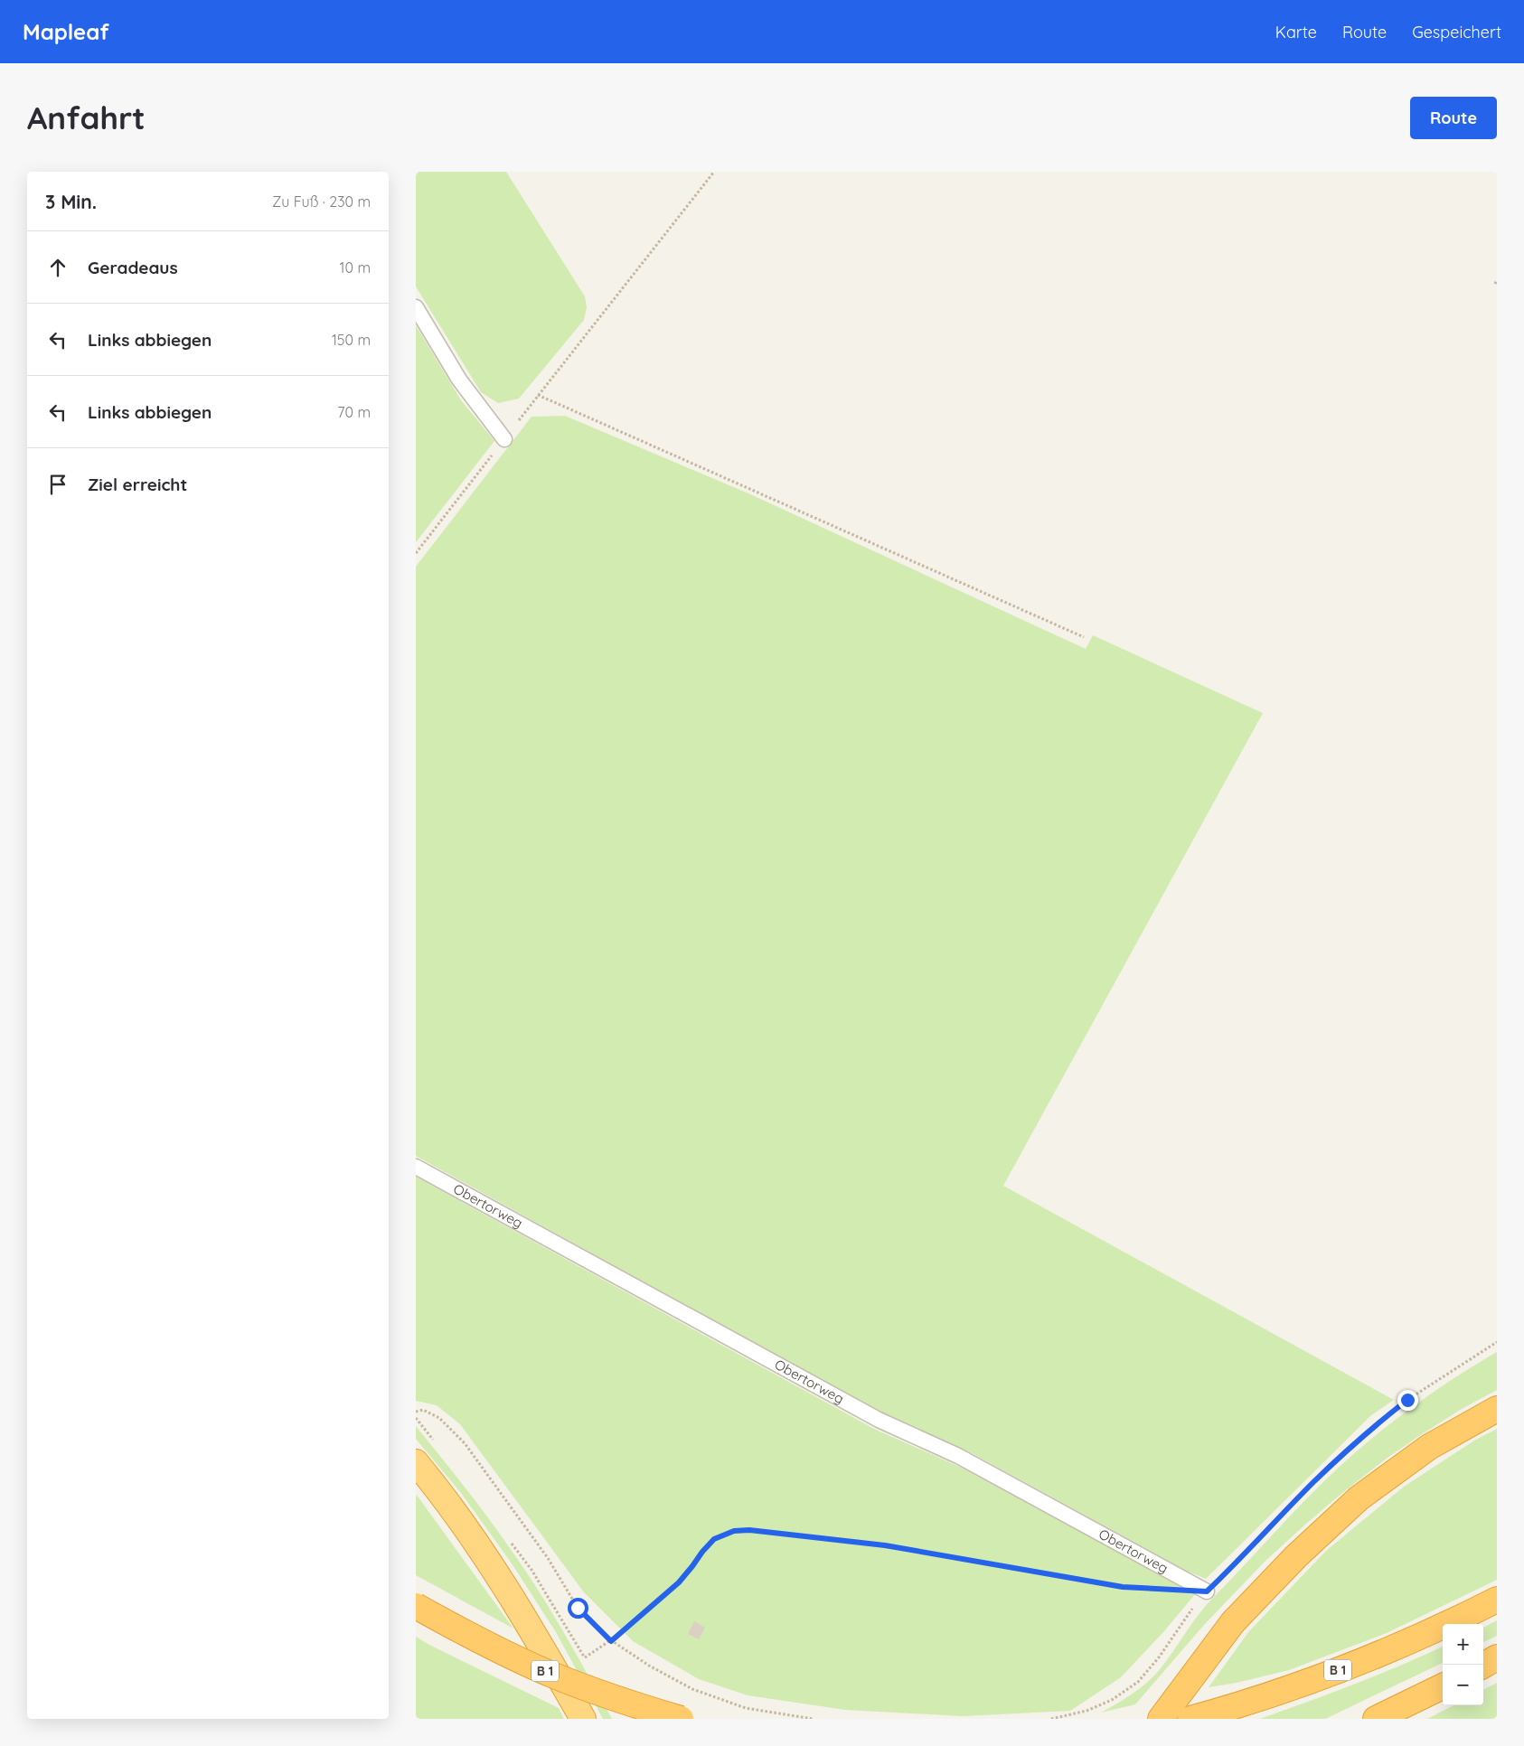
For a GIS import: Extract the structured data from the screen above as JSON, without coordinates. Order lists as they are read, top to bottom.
{
  "streets": {
    "highway": ["B 1"],
    "lane": ["Obertorweg"]
  },
  "page": {
    "header": "Mapleaf",
    "nav": ["Karte", "Route", "Gespeichert"],
    "buttons": "Route",
    "title": "Anfahrt",
    "heading": ["3 Min.", "Zu Fuß · 230 m"],
    "list": [
      ["Geradeaus", "10 m"],
      ["Links abbiegen", "150 m"],
      ["Links abbiegen", "70 m"],
      "Ziel erreicht"
    ],
    "map_buttons": ["+", "−"]
  }
}
